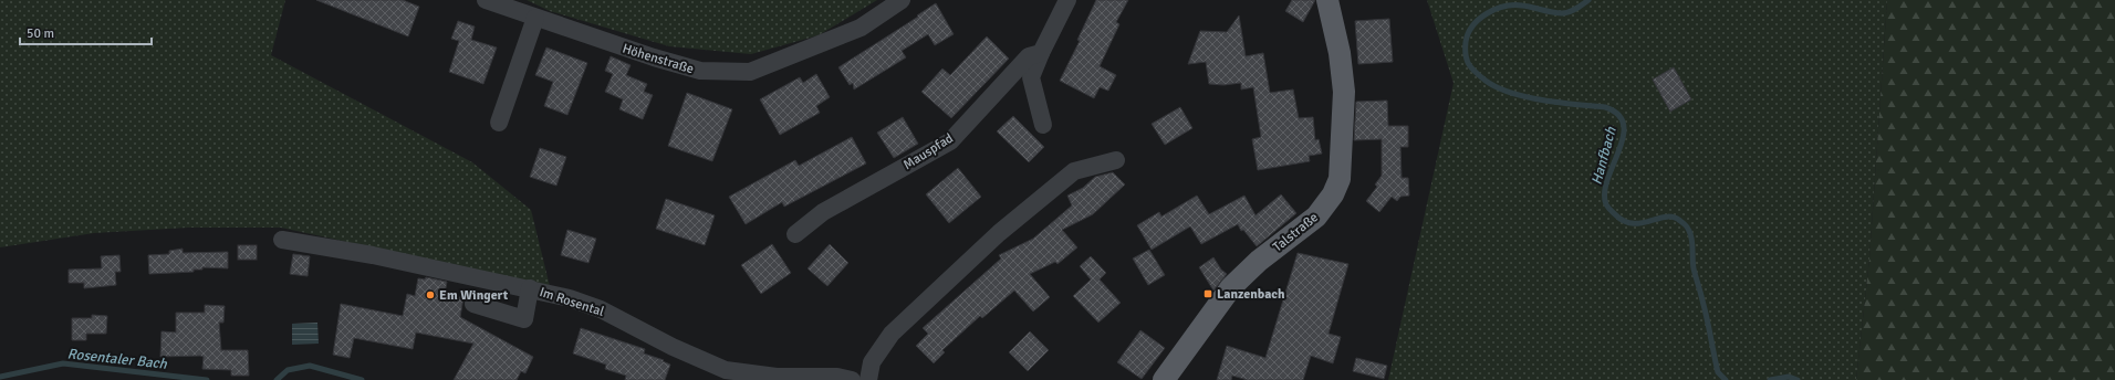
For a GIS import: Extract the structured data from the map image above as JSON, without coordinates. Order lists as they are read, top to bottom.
{
  "streets": {
    "main road": ["Talstraße"],
    "street": ["Höhenstraße", "Mauspfad", "Im Rosental"]
  },
  "water": ["Hanfbach", "Rosentaler Bach"],
  "places": {
    "transit": ["Lanzenbach"],
    "other": ["Em Wingert"]
  },
  "scale_bar": "50 m"
}
